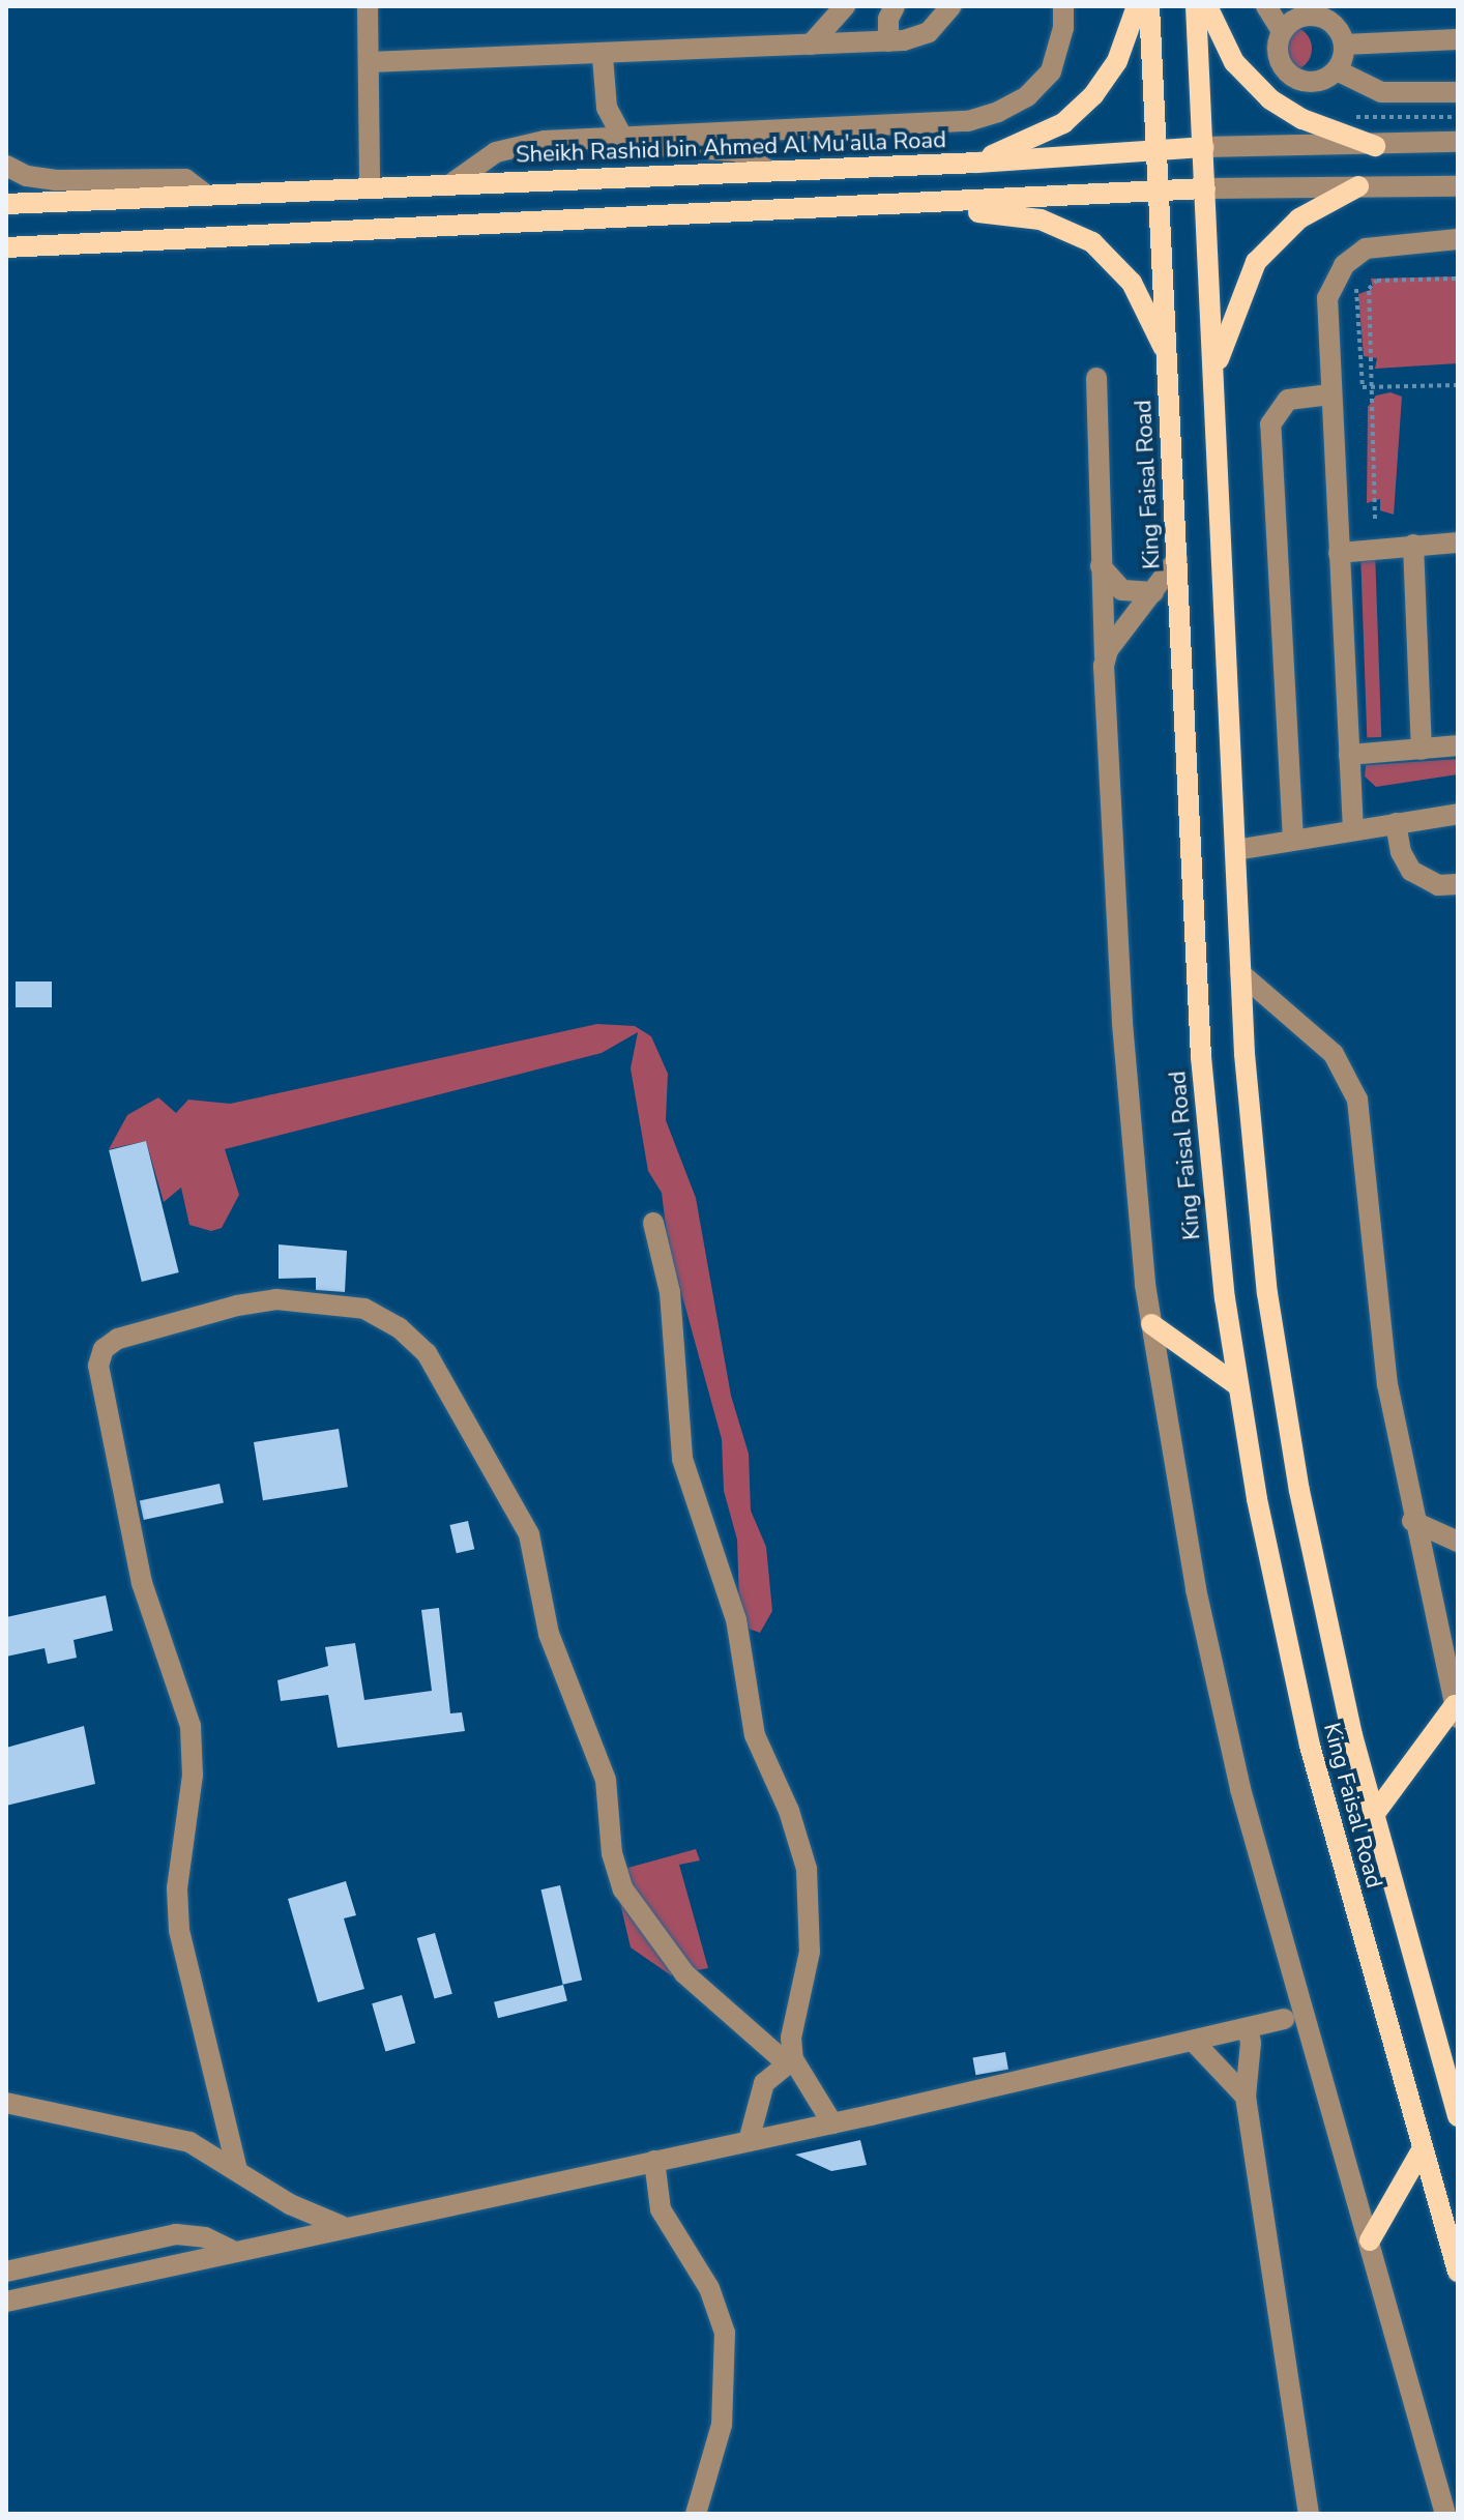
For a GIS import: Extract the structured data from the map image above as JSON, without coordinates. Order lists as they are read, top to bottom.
{
  "streets": {
    "main road": ["Sheikh Rashid bin Ahmed Al Mu'alla Road", "King Faisal Road"]
  },
  "crossings": [
    ["Sheikh Rashid bin Ahmed Al Mu'alla Road", "King Faisal Road"]
  ]
}
